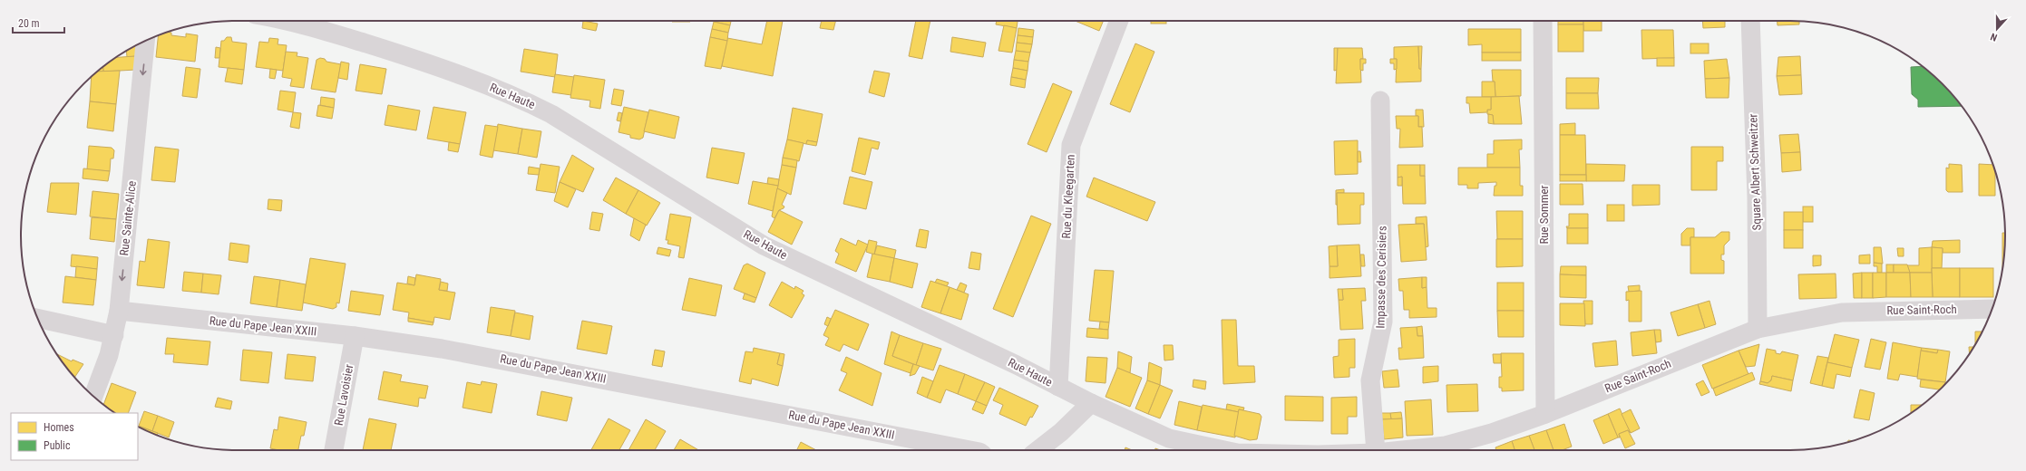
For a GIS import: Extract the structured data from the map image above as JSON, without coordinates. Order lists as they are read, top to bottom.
{
  "streets": {
    "street": [
      "Rue Haute",
      "Square Albert Schweitzer",
      "Rue du Kleegarten",
      "Rue Sommer",
      "Rue Sainte-Alice",
      "Impasse des Cerisiers",
      "Rue Saint-Roch",
      "Rue du Pape Jean XXIII",
      "Rue Lavoisier"
    ]
  },
  "crossings": [
    ["Rue Haute", "Rue du Kleegarten"],
    ["Square Albert Schweitzer", "Rue Saint-Roch"],
    ["Rue Sommer", "Rue Saint-Roch"],
    ["Rue Sainte-Alice", "Rue du Pape Jean XXIII"],
    ["Rue du Pape Jean XXIII", "Rue Lavoisier"]
  ],
  "one_way": ["Rue Sainte-Alice"],
  "legend": ["Homes", "Public"],
  "scale_bar": "20 m",
  "north": "bottom"
}
